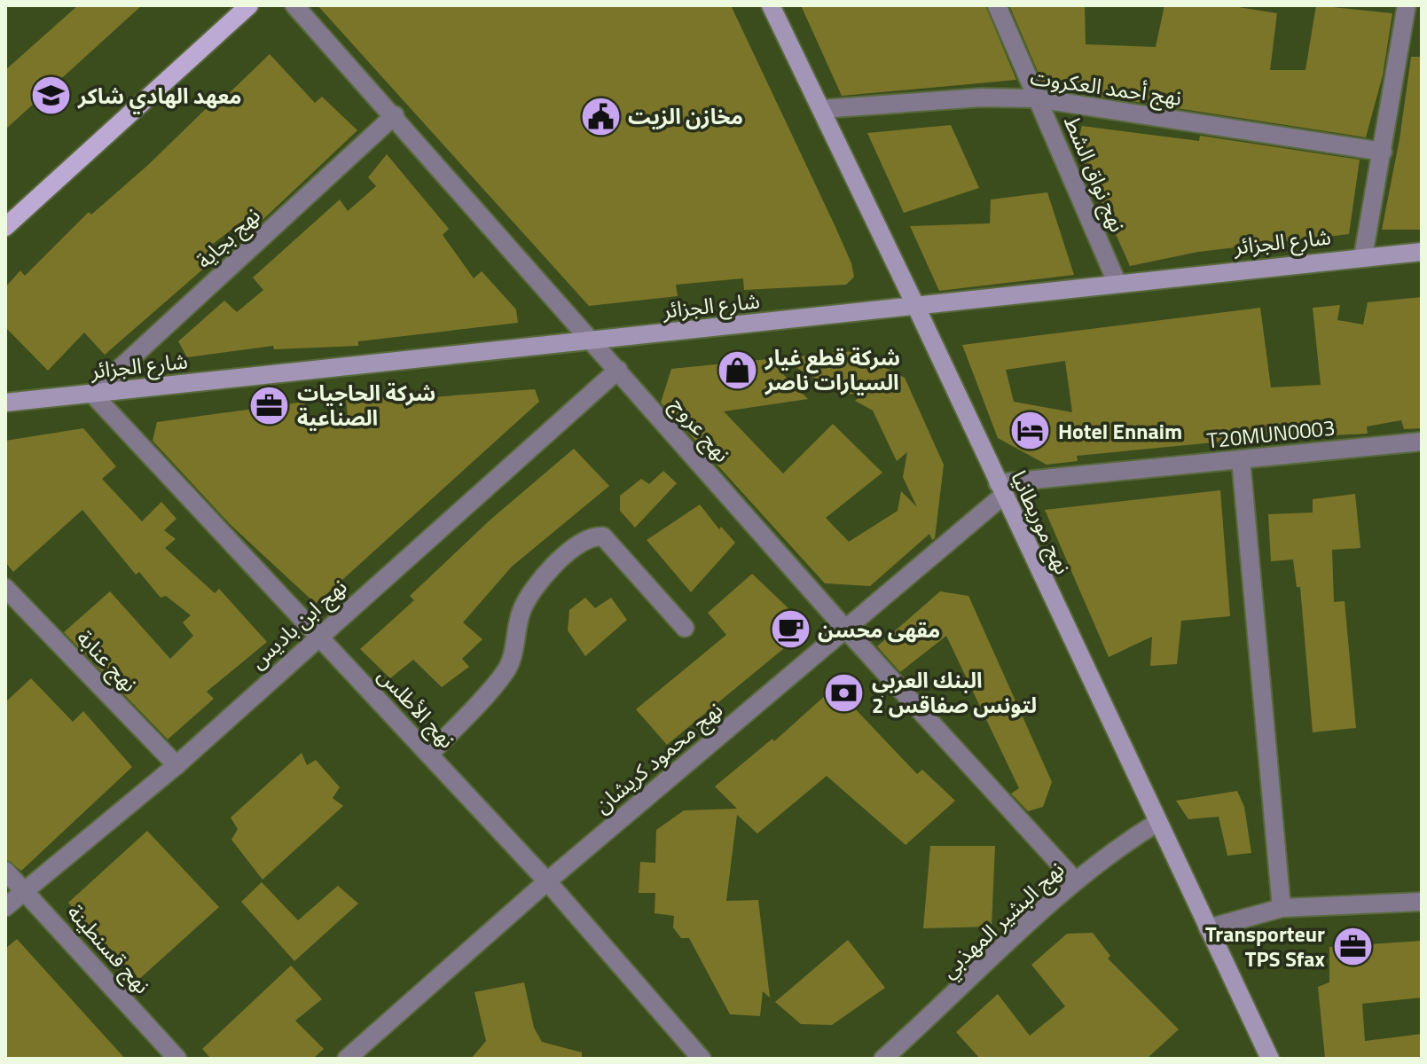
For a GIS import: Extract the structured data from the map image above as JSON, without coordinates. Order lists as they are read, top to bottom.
{
  "streets": {
    "street": [
      "نهج أحمد العكروت",
      "نهج نواق الشط",
      "نهج بجاية",
      "شارع الجزائر",
      "نهج عروج",
      "T20MUN0003",
      "نهج موريطانيا",
      "نهج ابن باديس",
      "نهج عنابة",
      "نهج الأطلس",
      "نهج محمود كريشان",
      "نهج البشير المهذبي",
      "نهج قسنطينة"
    ]
  },
  "crossings": [
    ["نهج أحمد العكروت", "نهج نواق الشط"],
    ["نهج أحمد العكروت", "نهج موريطانيا"],
    ["نهج نواق الشط", "شارع الجزائر"],
    ["نهج بجاية", "شارع الجزائر"],
    ["نهج بجاية", "نهج عروج"],
    ["نهج بجاية", "نهج الأطلس"],
    ["شارع الجزائر", "نهج عروج"],
    ["شارع الجزائر", "نهج موريطانيا"],
    ["شارع الجزائر", "نهج الأطلس"],
    ["نهج عروج", "نهج ابن باديس"],
    ["نهج عروج", "نهج محمود كريشان"],
    ["نهج عروج", "نهج البشير المهذبي"],
    ["T20MUN0003", "نهج موريطانيا"],
    ["T20MUN0003", "نهج محمود كريشان"],
    ["نهج موريطانيا", "نهج محمود كريشان"],
    ["نهج موريطانيا", "نهج البشير المهذبي"],
    ["نهج ابن باديس", "نهج عنابة"],
    ["نهج ابن باديس", "نهج الأطلس"],
    ["نهج ابن باديس", "نهج قسنطينة"],
    ["نهج الأطلس", "نهج محمود كريشان"]
  ],
  "places": {
    "school or university": ["معهد الهادي شاكر"],
    "public building": ["مخازن الزيت"],
    "shop": ["شركة قطع غيار السيارات ناصر"],
    "office": ["شركة الحاجيات الصناعية", "Transporteur TPS Sfax"],
    "hotel": ["Hotel Ennaim"],
    "cafe": ["مقهى محسن"],
    "bank": ["البنك العربي لتونس صفاقس 2"]
  }
}
